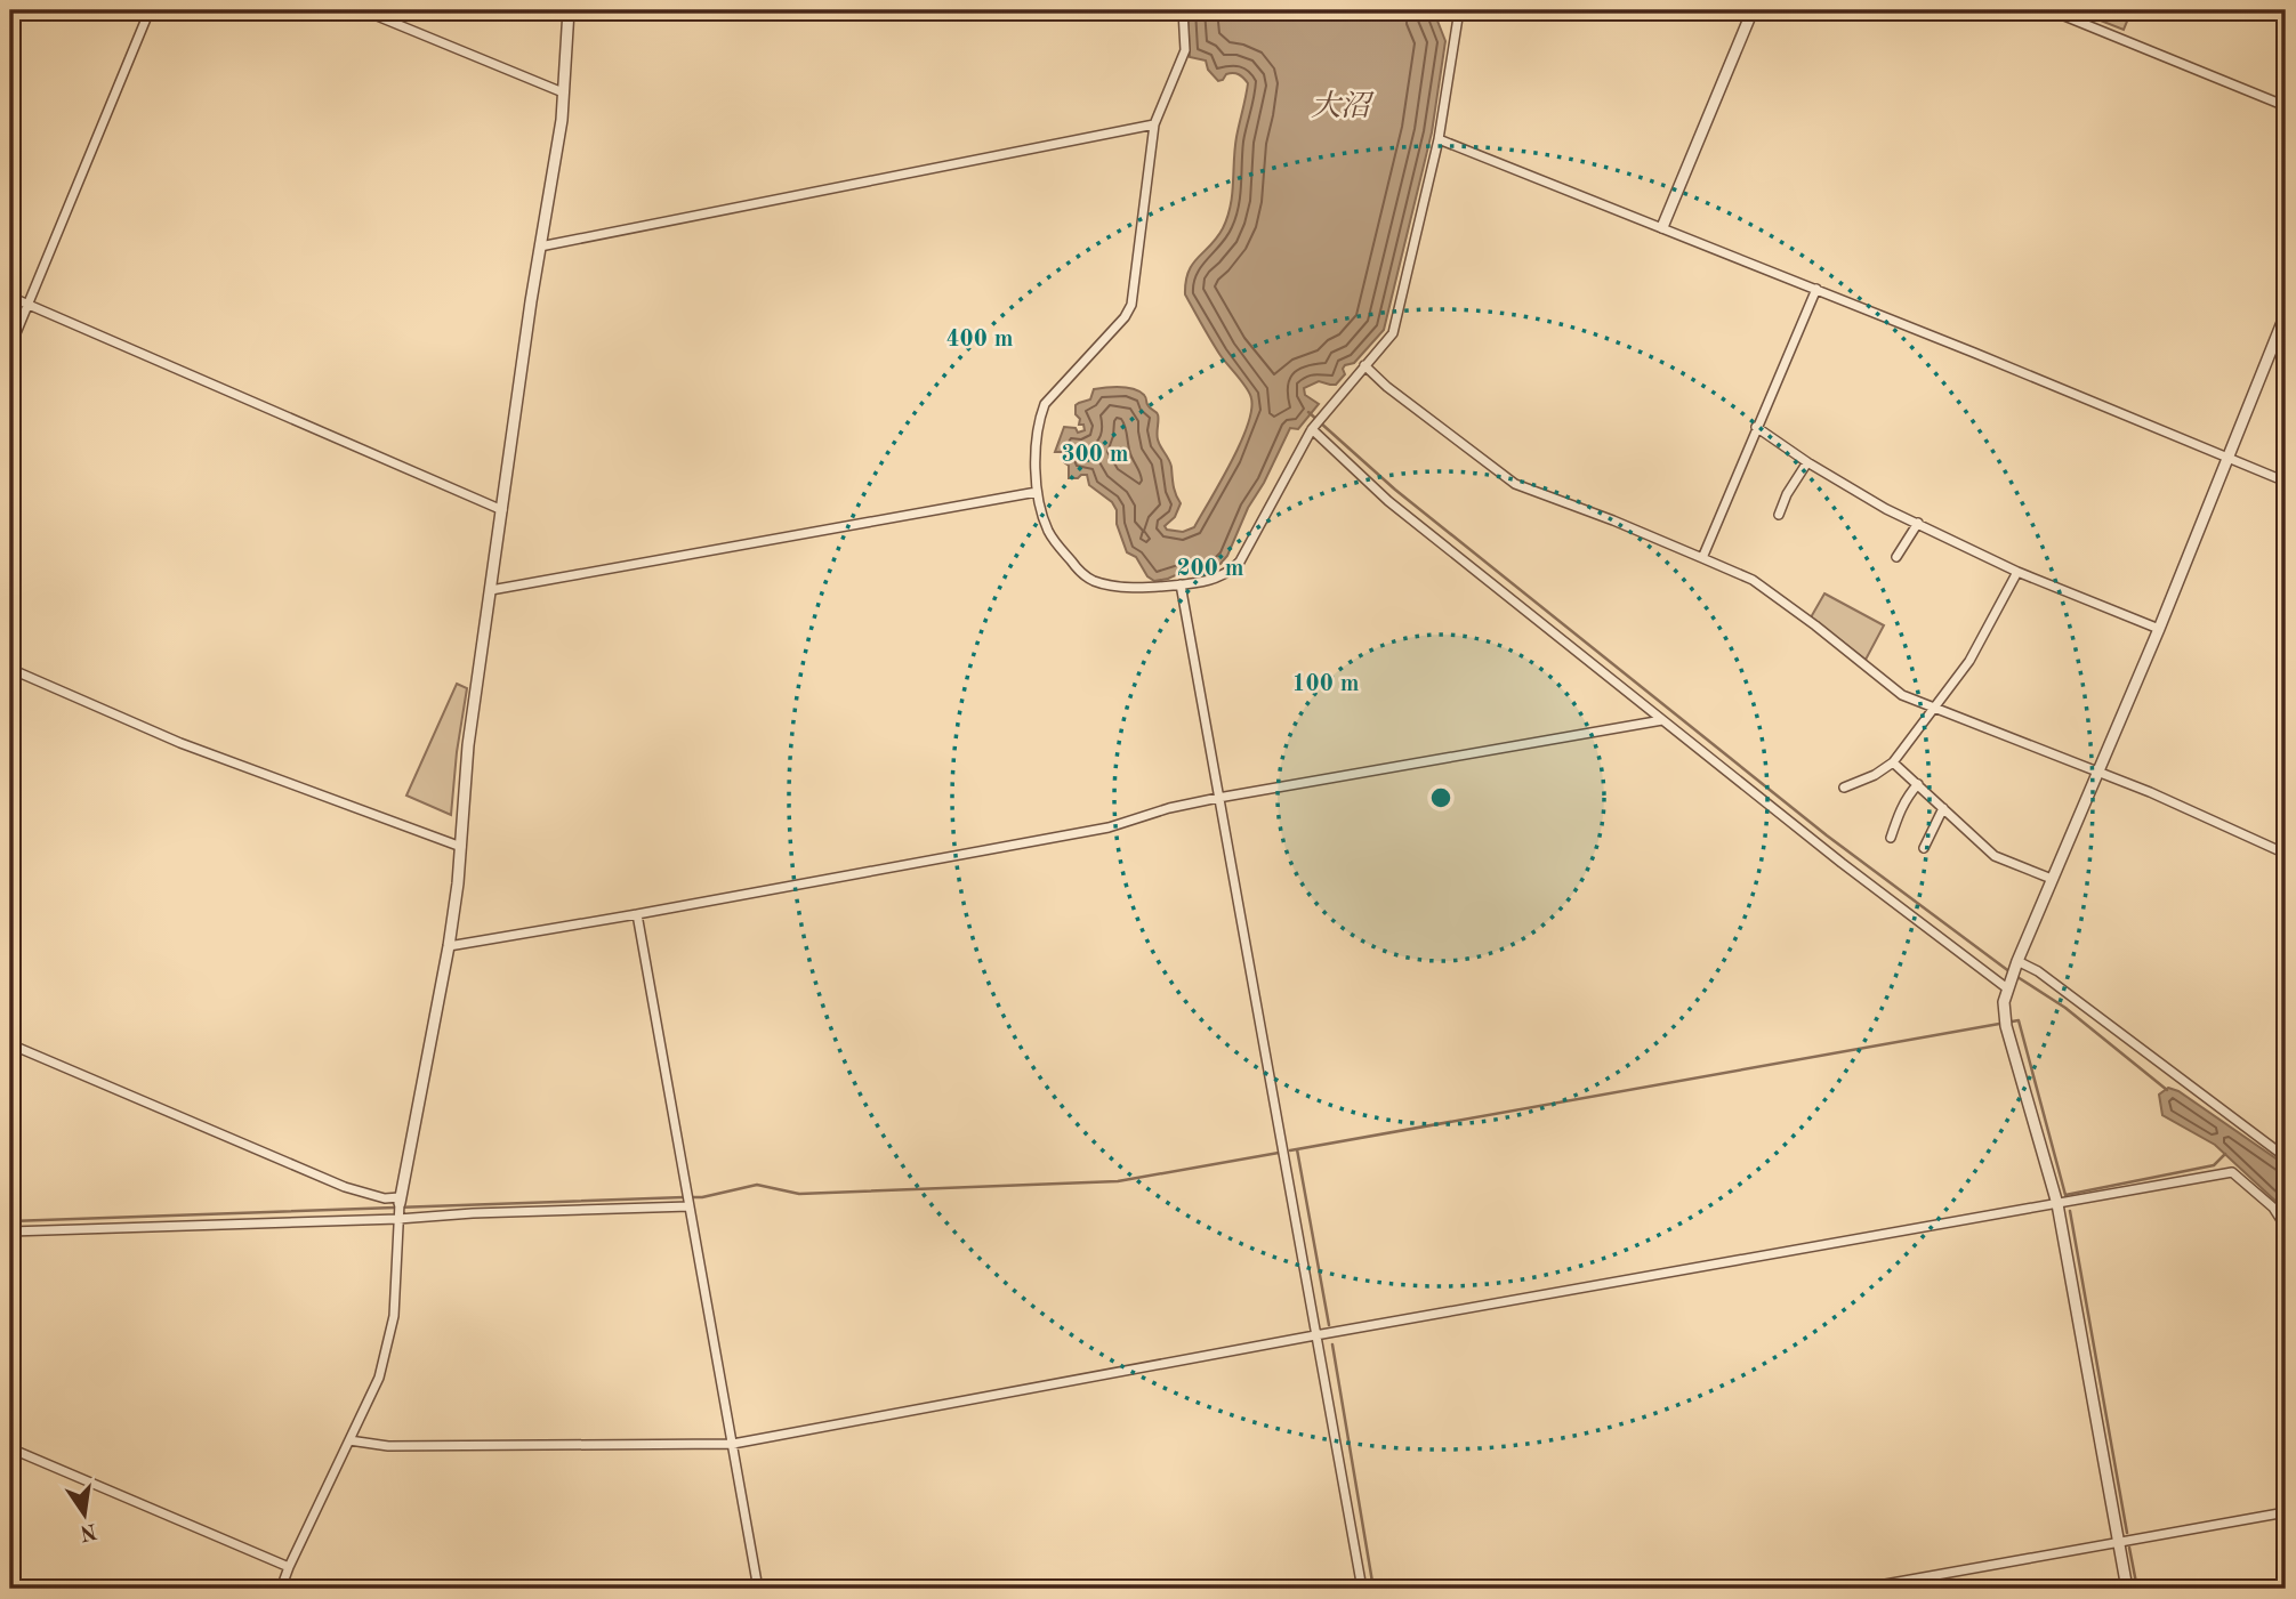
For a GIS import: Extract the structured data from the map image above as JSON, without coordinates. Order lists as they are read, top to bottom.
{
  "water": ["大沼"],
  "north": "bottom",
  "rings": [
    "400 m",
    "300 m",
    "200 m",
    "100 m"
  ]
}
